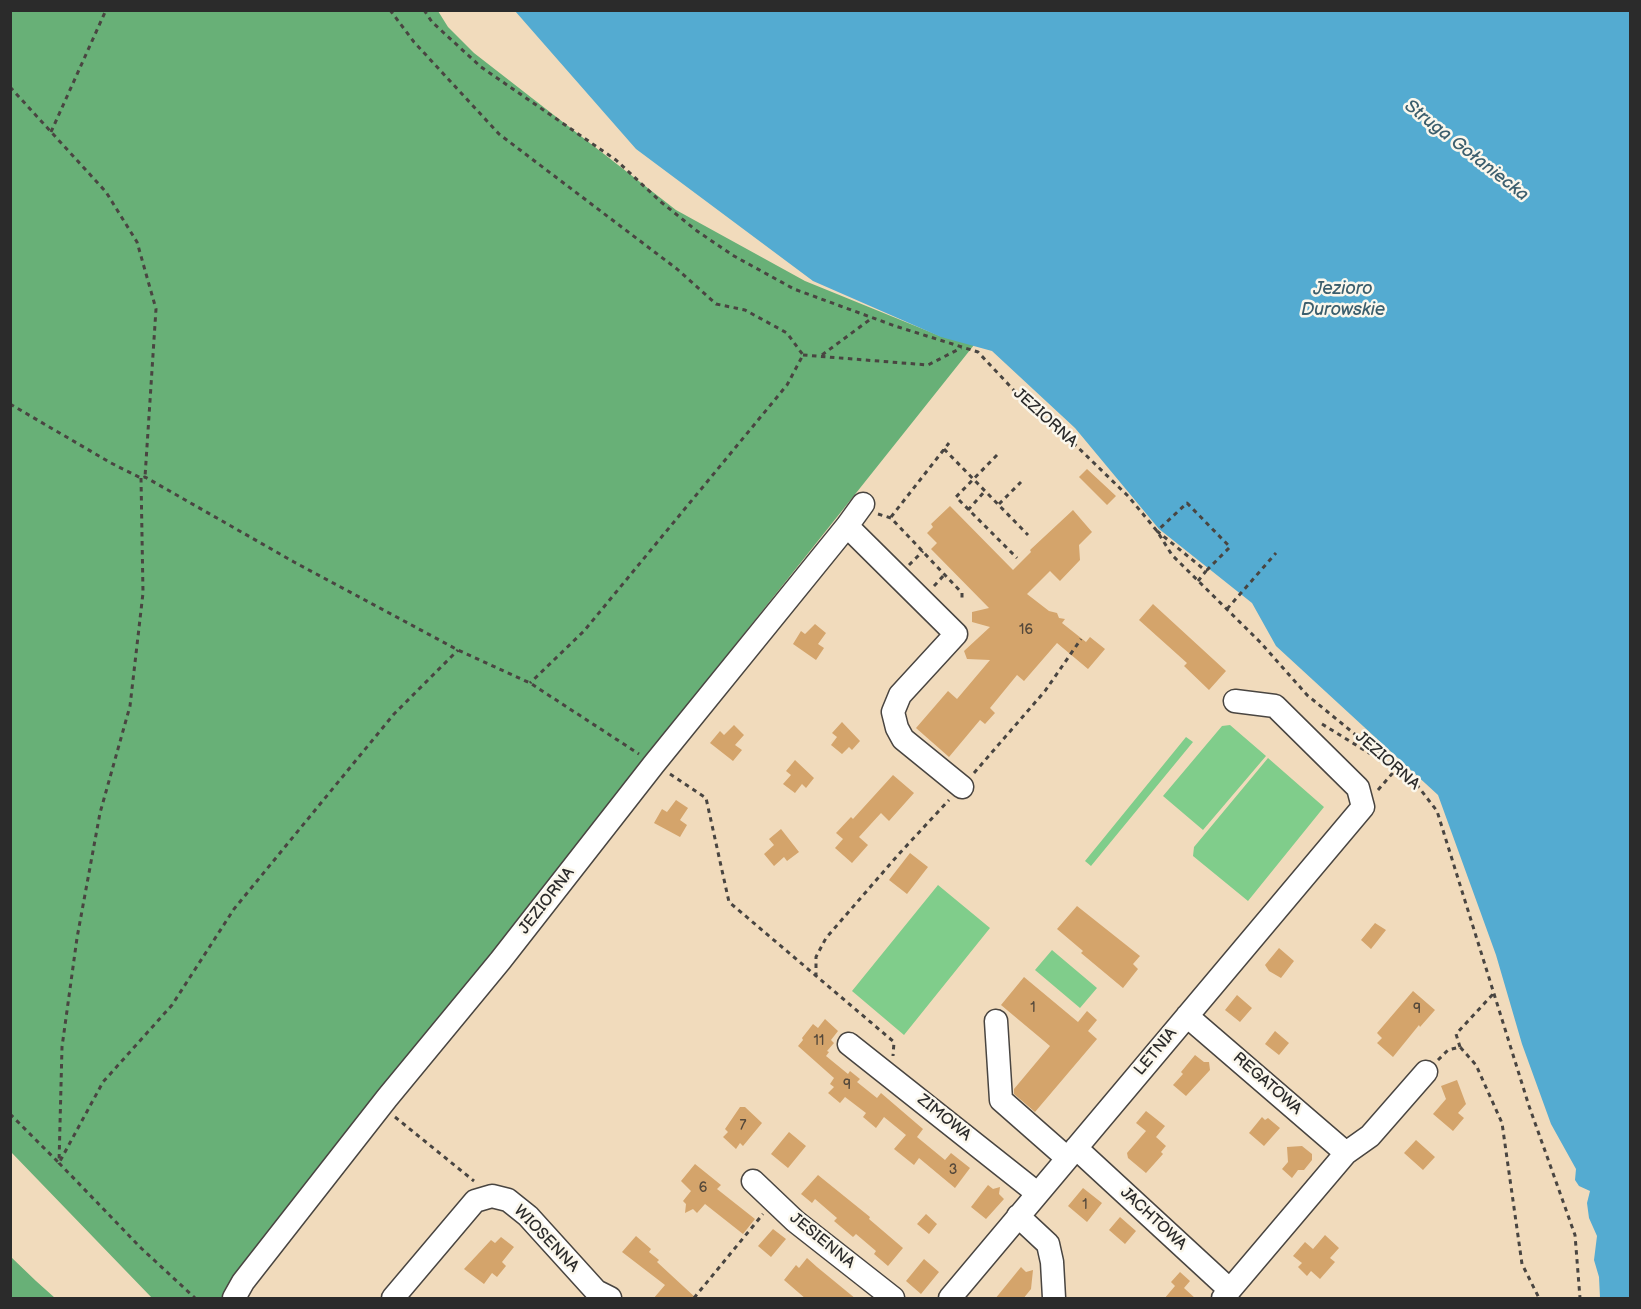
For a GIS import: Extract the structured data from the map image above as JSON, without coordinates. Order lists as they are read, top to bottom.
{
  "streets": {
    "street": [
      "JEZIORNA",
      "LETNIA",
      "REGATOWA",
      "ZIMOWA",
      "JACHTOWA",
      "WIOSENNA",
      "JESIENNA"
    ]
  },
  "crossings": [
    ["LETNIA", "REGATOWA"],
    ["LETNIA", "ZIMOWA"],
    ["LETNIA", "JACHTOWA"]
  ],
  "water": ["Struga Gołaniecka", "Jezioro Durowskie"],
  "house_numbers": [
    "16",
    "1",
    "9",
    "11",
    "9",
    "7",
    "3",
    "6",
    "1"
  ]
}
